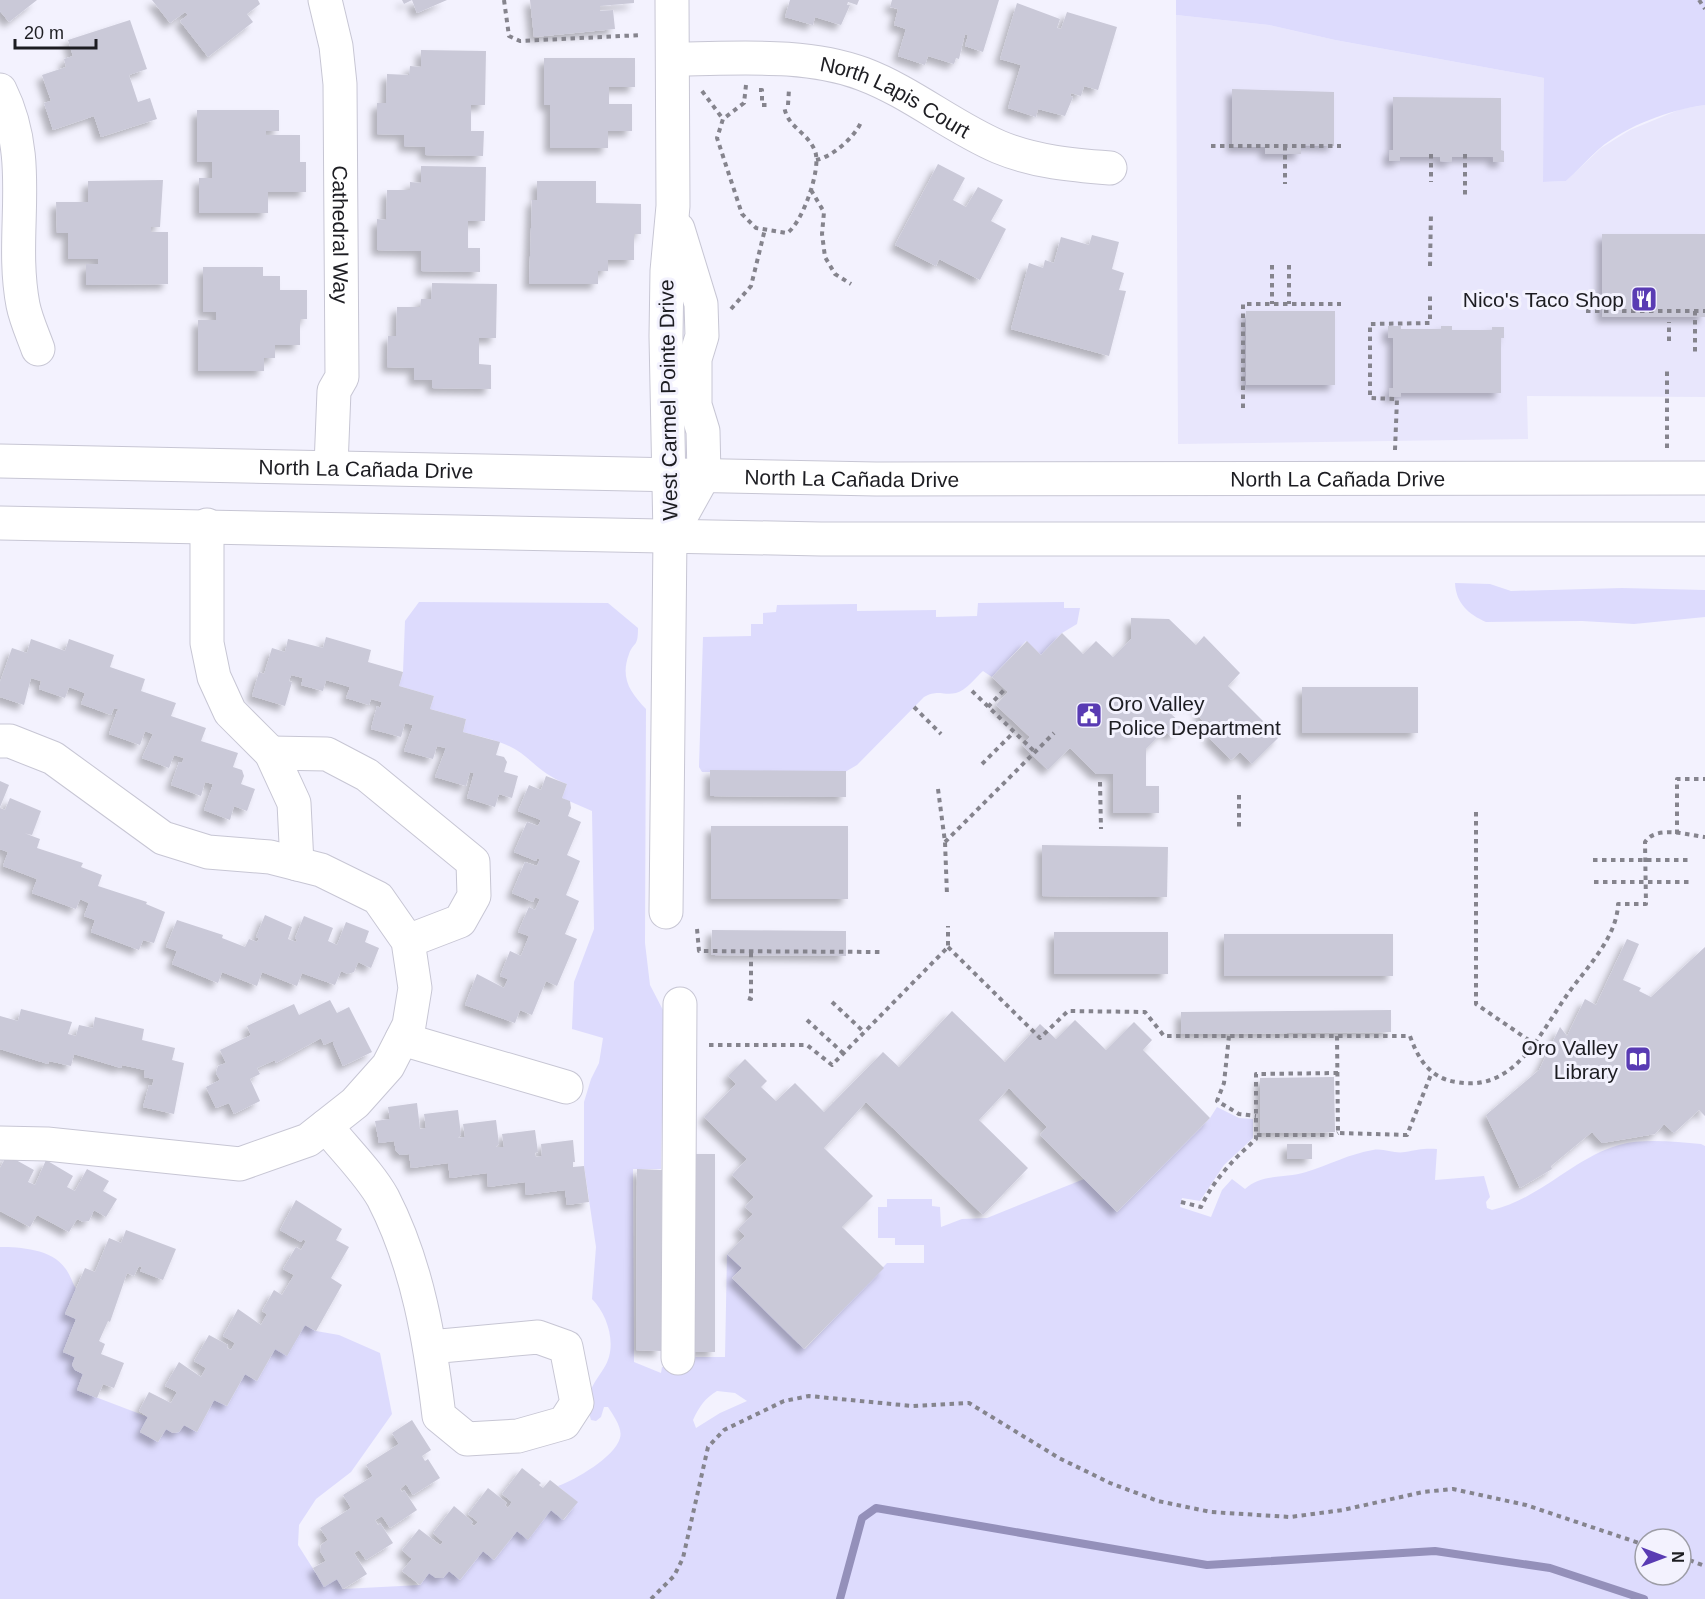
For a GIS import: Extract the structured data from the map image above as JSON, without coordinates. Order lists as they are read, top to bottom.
{
  "streets": {
    "street": [
      "North Lapis Court",
      "Cathedral Way",
      "West Carmel Pointe Drive",
      "North La Cañada Drive"
    ]
  },
  "crossings": [
    ["North Lapis Court", "West Carmel Pointe Drive"],
    ["Cathedral Way", "North La Cañada Drive"],
    ["West Carmel Pointe Drive", "North La Cañada Drive"]
  ],
  "places": {
    "restaurant": ["Nico's Taco Shop"],
    "public building": ["Oro Valley Police Department"],
    "library": ["Oro Valley Library"]
  },
  "scale_bar": "20 m",
  "north": "right"
}
